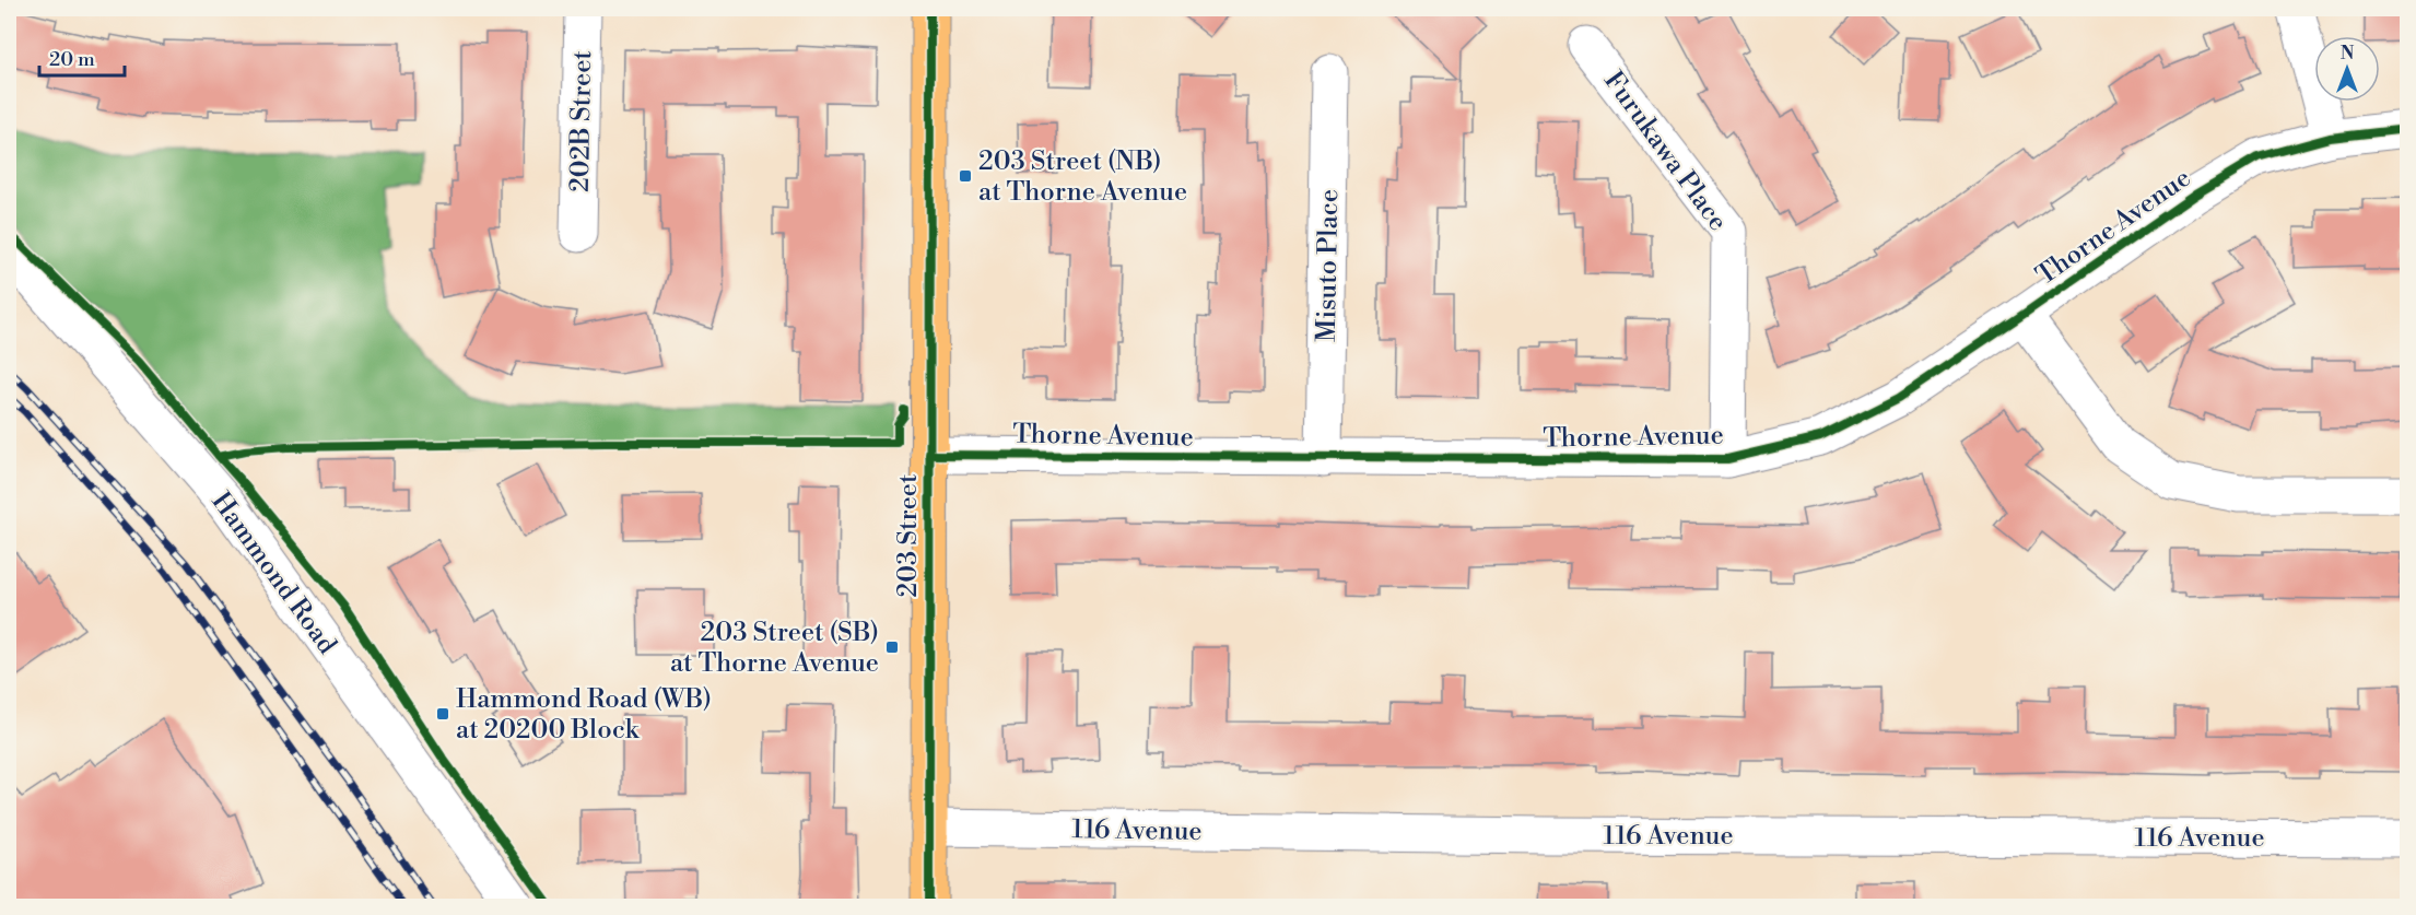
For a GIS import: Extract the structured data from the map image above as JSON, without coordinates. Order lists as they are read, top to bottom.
{
  "streets": {
    "main road": ["203 Street"],
    "street": [
      "202B Street",
      "Furukawa Place",
      "Thorne Avenue",
      "Misuto Place",
      "Hammond Road",
      "116 Avenue"
    ]
  },
  "crossings": [
    ["Furukawa Place", "Thorne Avenue"],
    ["Thorne Avenue", "Misuto Place"],
    ["Thorne Avenue", "203 Street"],
    ["203 Street", "116 Avenue"]
  ],
  "places": {
    "transit": ["203 Street (NB) at Thorne Avenue", "203 Street (SB) at Thorne Avenue", "Hammond Road (WB) at 20200 Block"]
  },
  "scale_bar": "20 m",
  "north": "top"
}
